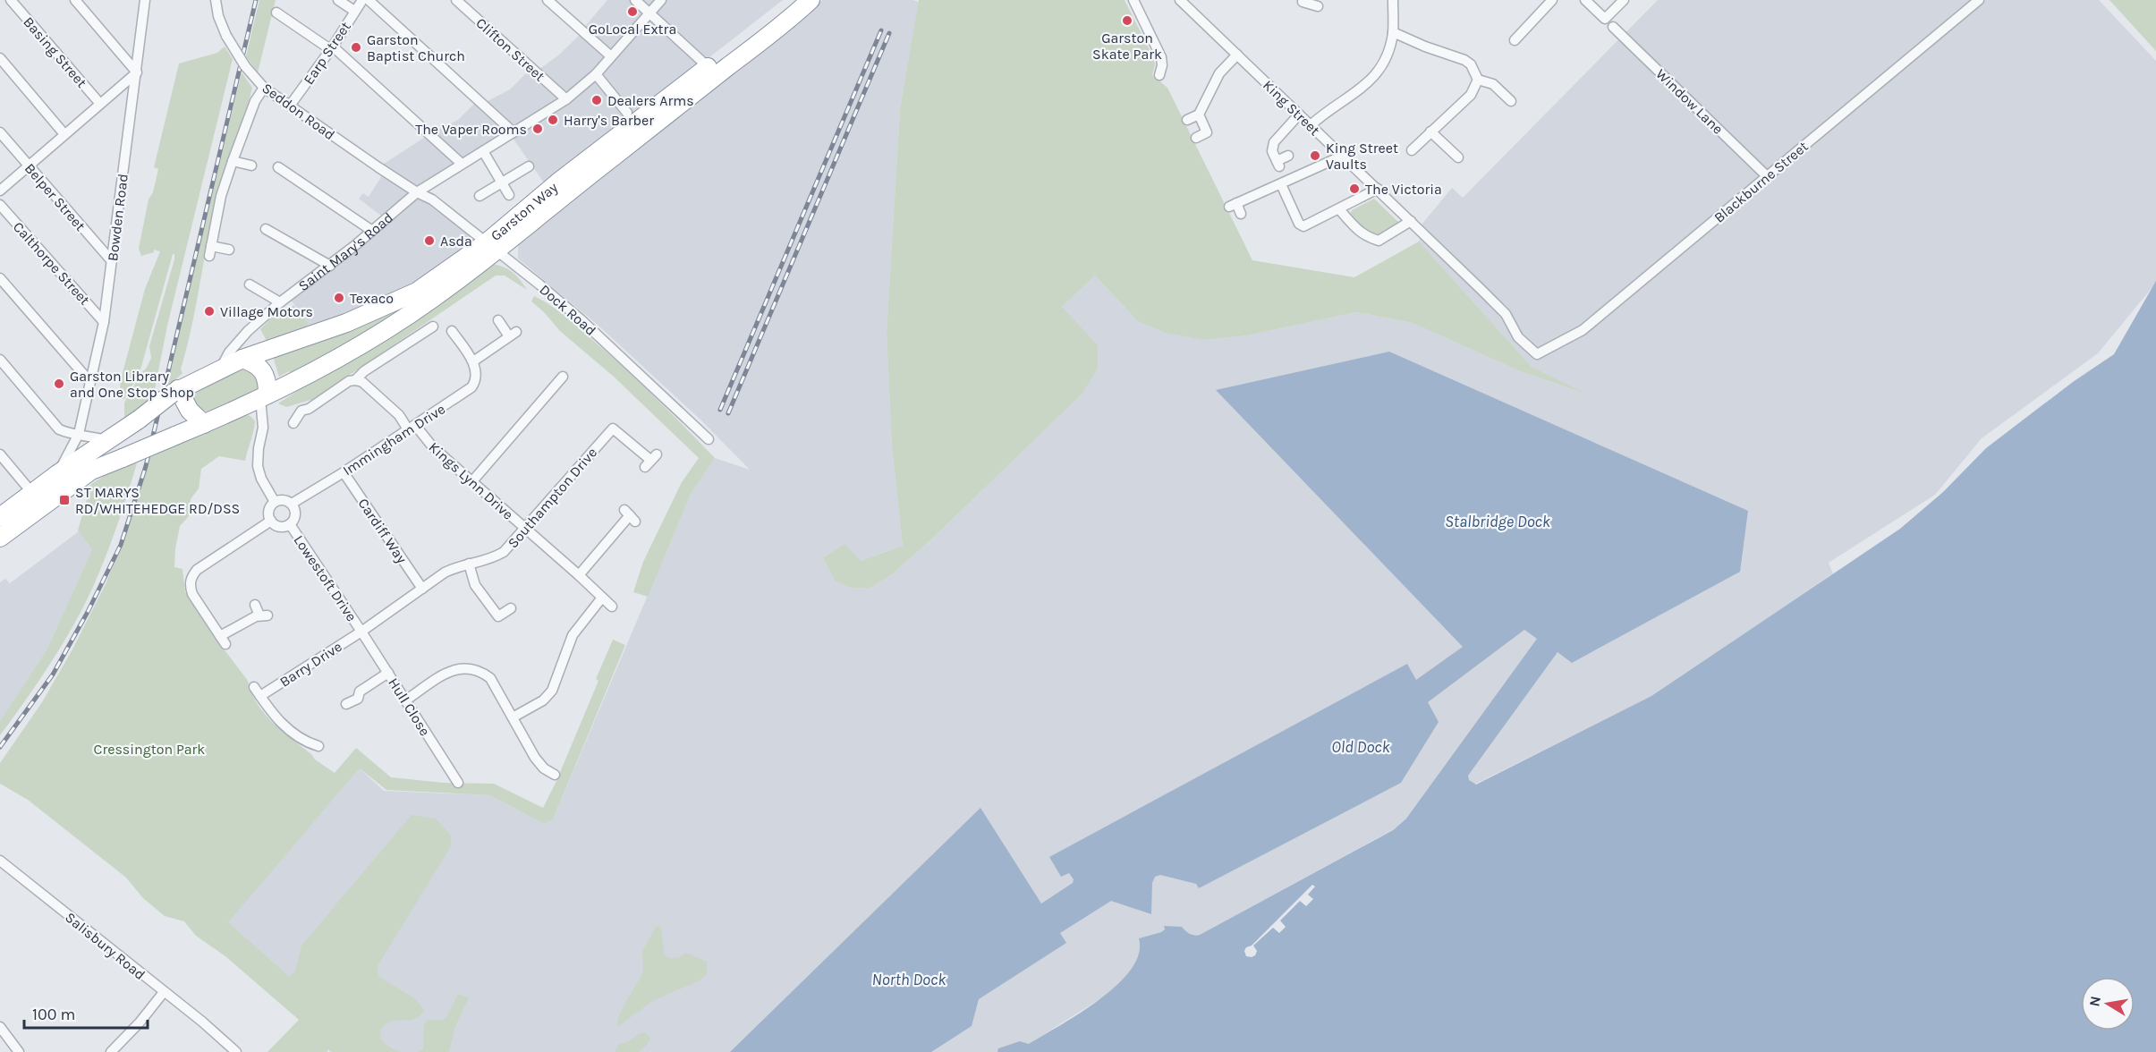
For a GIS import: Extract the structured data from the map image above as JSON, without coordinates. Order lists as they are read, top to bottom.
{
  "streets": {
    "highway": ["Garston Way"],
    "street": [
      "Clifton Street",
      "Basing Street",
      "Earp Street",
      "Window Lane",
      "King Street",
      "Seddon Road",
      "Blackburne Street",
      "Belper Street",
      "Bowden Road",
      "Saint Mary's Road",
      "Calthorpe Street",
      "Dock Road",
      "Immingham Drive",
      "Kings Lynn Drive",
      "Southampton Drive",
      "Cardiff Way",
      "Lowestoft Drive",
      "Barry Drive",
      "Hull Close",
      "Salisbury Road"
    ]
  },
  "crossings": [
    ["Clifton Street", "Saint Mary's Road"],
    ["Earp Street", "Seddon Road"],
    ["Window Lane", "Blackburne Street"],
    ["King Street", "Blackburne Street"],
    ["Seddon Road", "Saint Mary's Road"],
    ["Seddon Road", "Dock Road"],
    ["Belper Street", "Bowden Road"],
    ["Garston Way", "Saint Mary's Road"],
    ["Garston Way", "Dock Road"],
    ["Bowden Road", "Calthorpe Street"],
    ["Saint Mary's Road", "Dock Road"],
    ["Immingham Drive", "Kings Lynn Drive"],
    ["Immingham Drive", "Cardiff Way"],
    ["Immingham Drive", "Lowestoft Drive"],
    ["Kings Lynn Drive", "Southampton Drive"],
    ["Southampton Drive", "Cardiff Way"],
    ["Southampton Drive", "Lowestoft Drive"],
    ["Southampton Drive", "Barry Drive"],
    ["Southampton Drive", "Hull Close"],
    ["Lowestoft Drive", "Barry Drive"],
    ["Lowestoft Drive", "Hull Close"],
    ["Barry Drive", "Hull Close"]
  ],
  "water": ["Stalbridge Dock", "Old Dock", "North Dock"],
  "parks": ["Cressington Park"],
  "places": {
    "other": [
      "GoLocal Extra",
      "Garston Skate Park",
      "Garston Baptist Church",
      "Dealers Arms",
      "Harry's Barber",
      "The Vaper Rooms",
      "King Street Vaults",
      "The Victoria",
      "Asda",
      "Texaco",
      "Village Motors",
      "Garston Library and One Stop Shop"
    ],
    "transit": ["ST MARYS RD/WHITEHEDGE RD/DSS"]
  },
  "scale_bar": "100 m",
  "north": "left"
}
